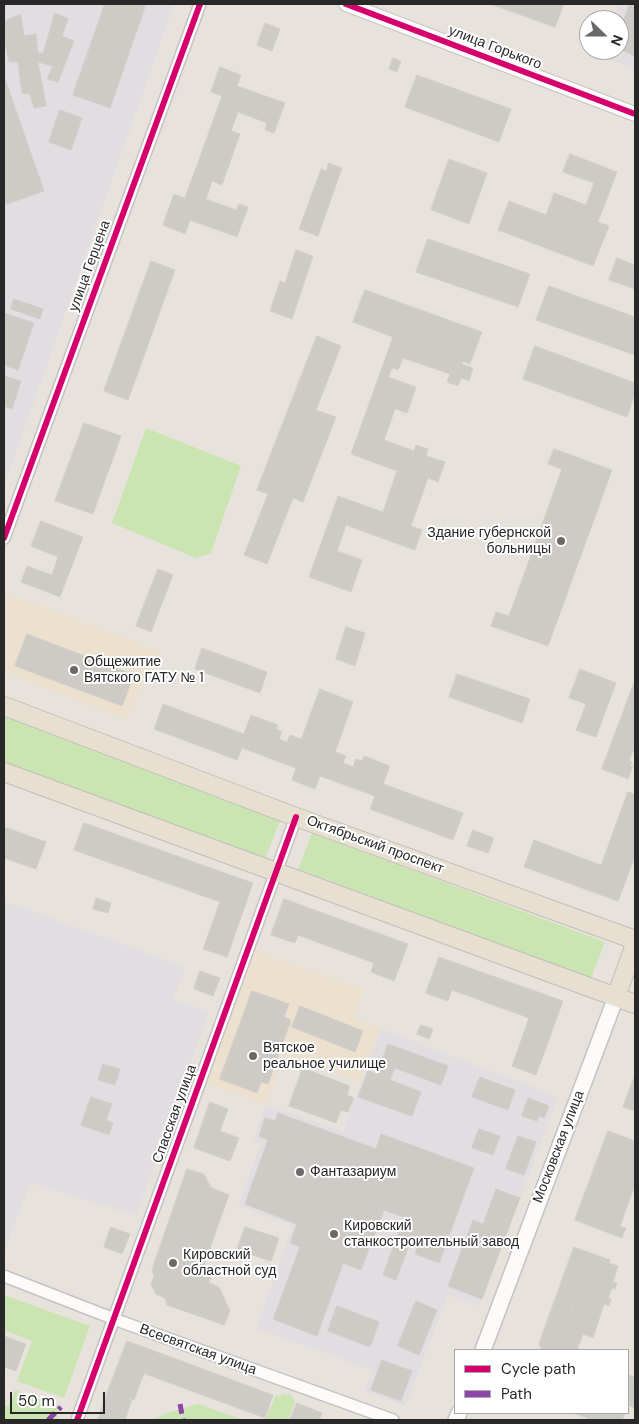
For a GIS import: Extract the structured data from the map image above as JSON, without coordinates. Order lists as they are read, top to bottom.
{
  "streets": {
    "main road": ["Октябрьский проспект", "Московская улица"],
    "street": [
      "улица Горького",
      "улица Герцена",
      "Спасская улица",
      "Всесвятская улица"
    ]
  },
  "crossings": [
    ["Октябрьский проспект", "Спасская улица"],
    ["Спасская улица", "Всесвятская улица"]
  ],
  "places": [
    "Здание губернской больницы",
    "Общежитие Вятского ГАТУ № 1",
    "Вятское реальное училище",
    "Фантазариум",
    "Кировский станкостроительный завод",
    "Кировский областной суд"
  ],
  "legend": ["Cycle path", "Path"],
  "scale_bar": "50 m",
  "north": "right"
}
